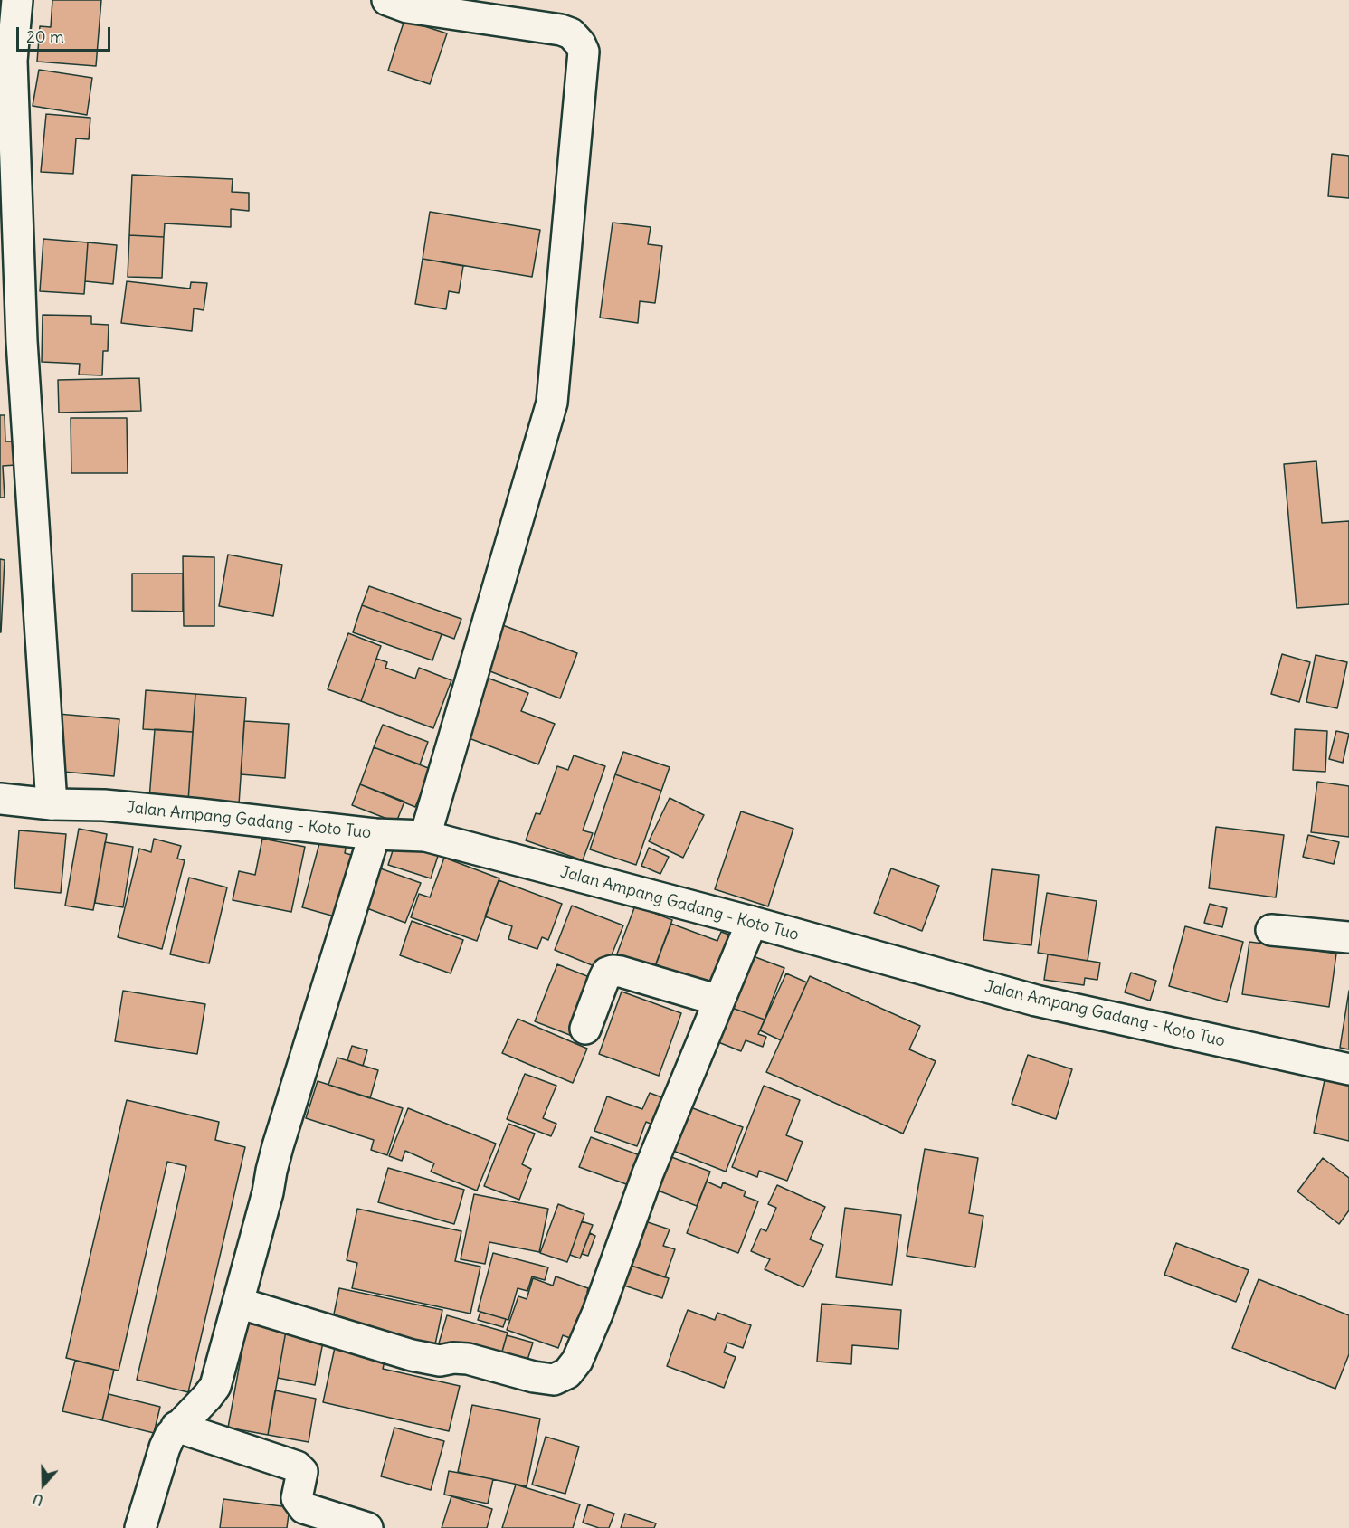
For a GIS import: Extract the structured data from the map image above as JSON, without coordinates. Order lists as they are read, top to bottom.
{
  "streets": {
    "street": ["Jalan Ampang Gadang - Koto Tuo"]
  },
  "scale_bar": "20 m",
  "north": "bottom"
}
